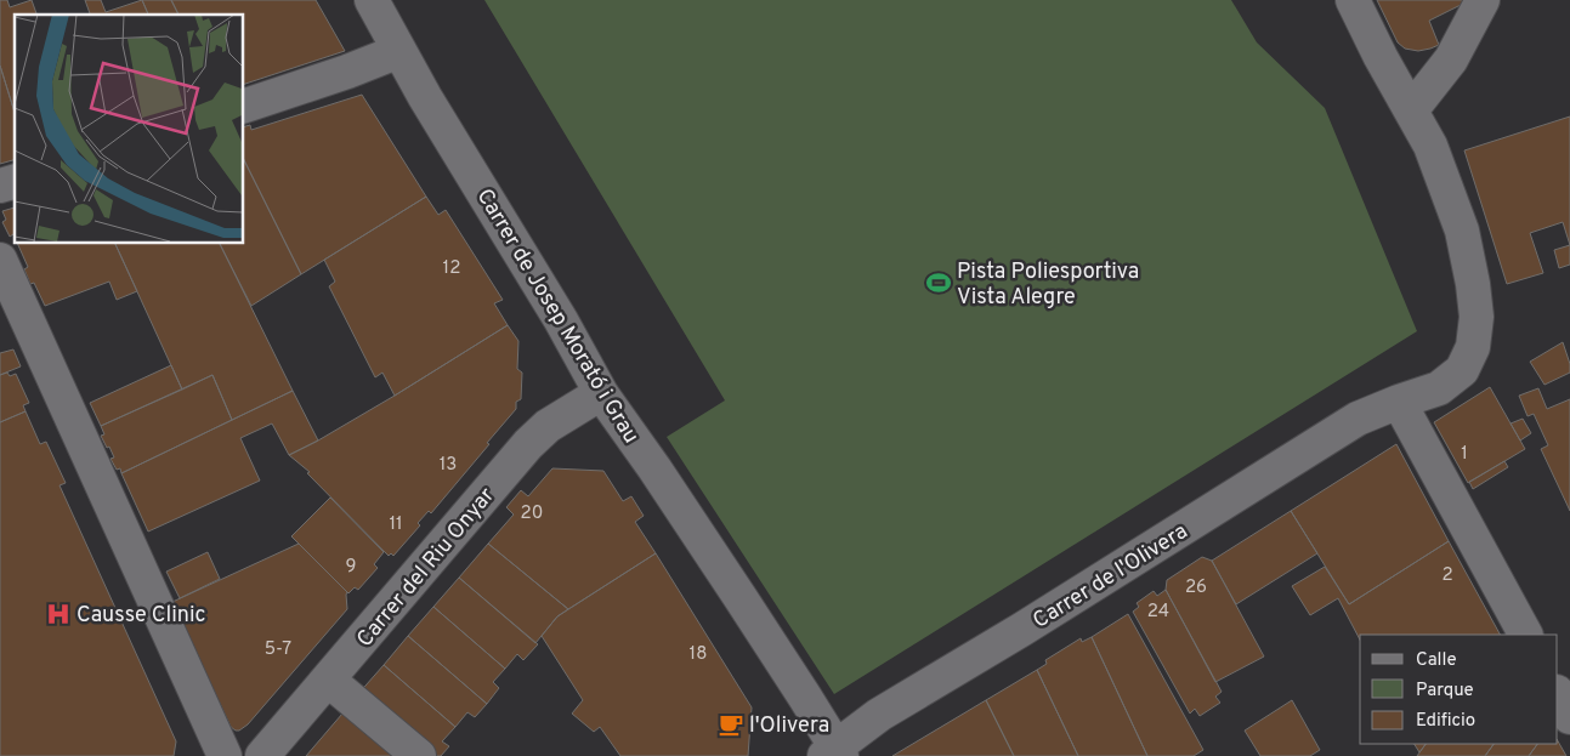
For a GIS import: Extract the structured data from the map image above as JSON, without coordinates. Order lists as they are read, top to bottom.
{
  "streets": {
    "street": ["Carrer de Josep Morató i Grau", "Carrer del Riu Onyar", "Carrer de l'Olivera"]
  },
  "crossings": [
    ["Carrer de Josep Morató i Grau", "Carrer del Riu Onyar"],
    ["Carrer de Josep Morató i Grau", "Carrer de l'Olivera"]
  ],
  "places": {
    "sports": ["Pista Poliesportiva Vista Alegre"],
    "hospital": ["Causse Clinic"],
    "cafe": ["l'Olivera"]
  },
  "house_numbers": [
    "12",
    "1",
    "13",
    "20",
    "11",
    "9",
    "2",
    "26",
    "24",
    "5-7",
    "18"
  ],
  "legend": ["Calle", "Parque", "Edificio"]
}
